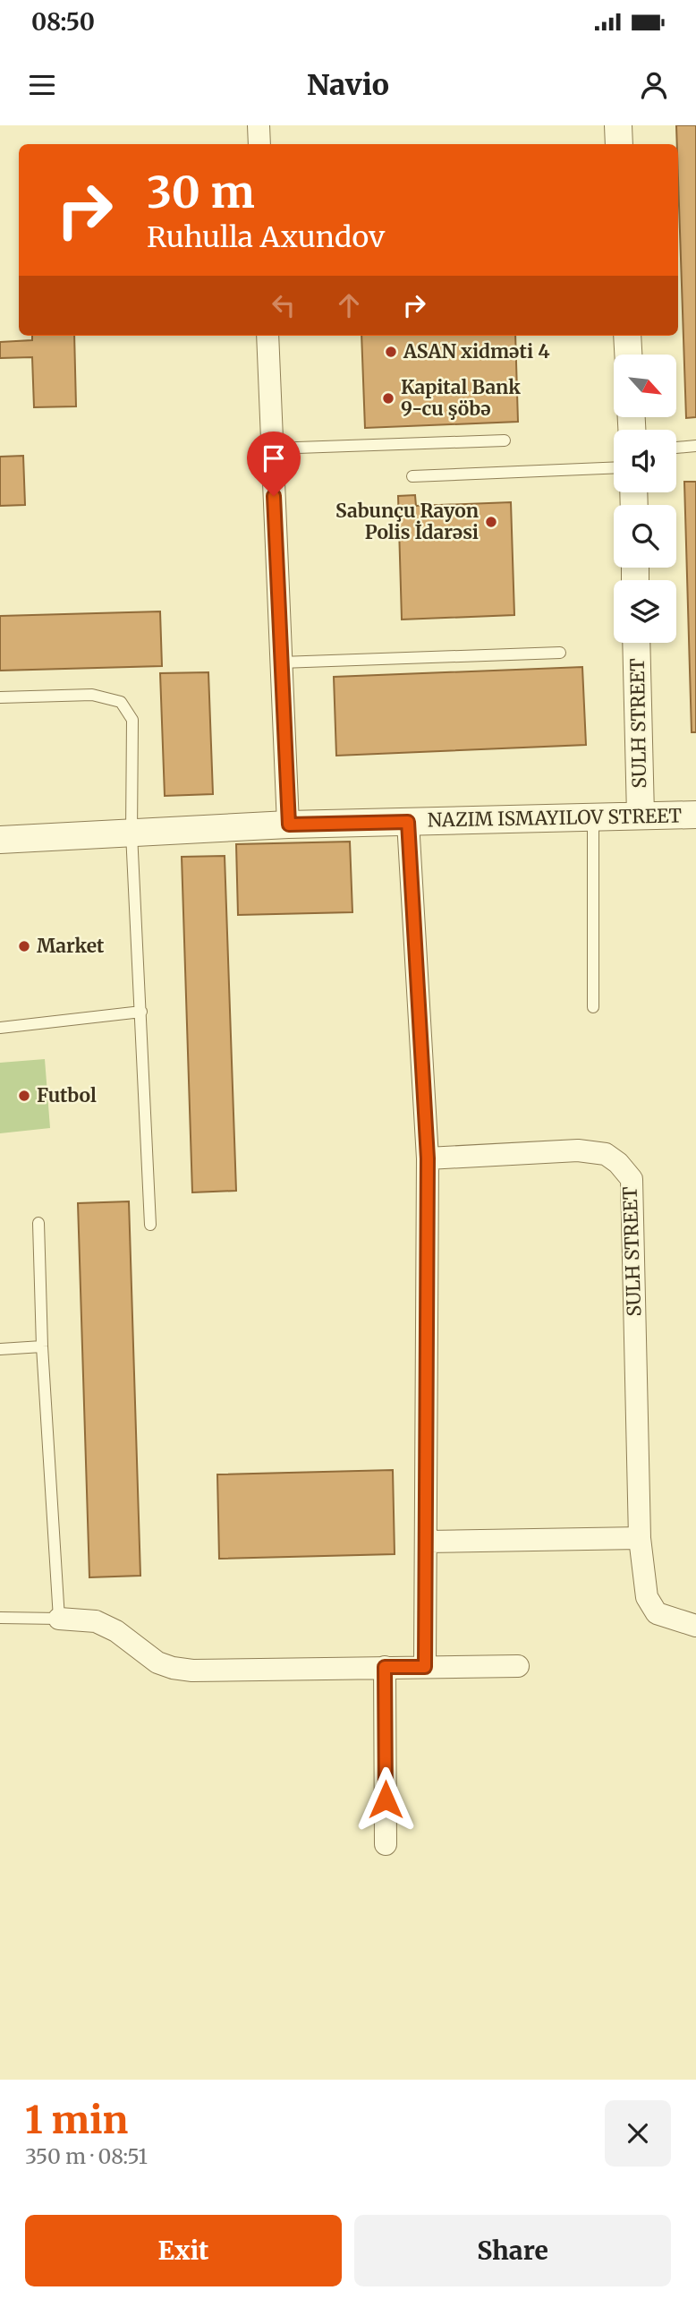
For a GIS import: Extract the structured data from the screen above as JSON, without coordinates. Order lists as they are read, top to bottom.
{
  "streets": {
    "street": ["SULH STREET", "NAZIM ISMAYILOV STREET"]
  },
  "crossings": [
    ["SULH STREET", "NAZIM ISMAYILOV STREET"]
  ],
  "places": [
    "ASAN xidməti 4",
    "Kapital Bank 9-cu şöbə",
    "Sabunçu Rayon Polis İdarəsi",
    "Market",
    "Futbol"
  ],
  "north": "bottom right",
  "page": {
    "status": "08:50",
    "header": "Navio",
    "turn": ["30 m", "Ruhulla Axundov"],
    "heading": ["1 min", "350 m · 08:51"],
    "buttons": ["Exit", "Share"]
  }
}
